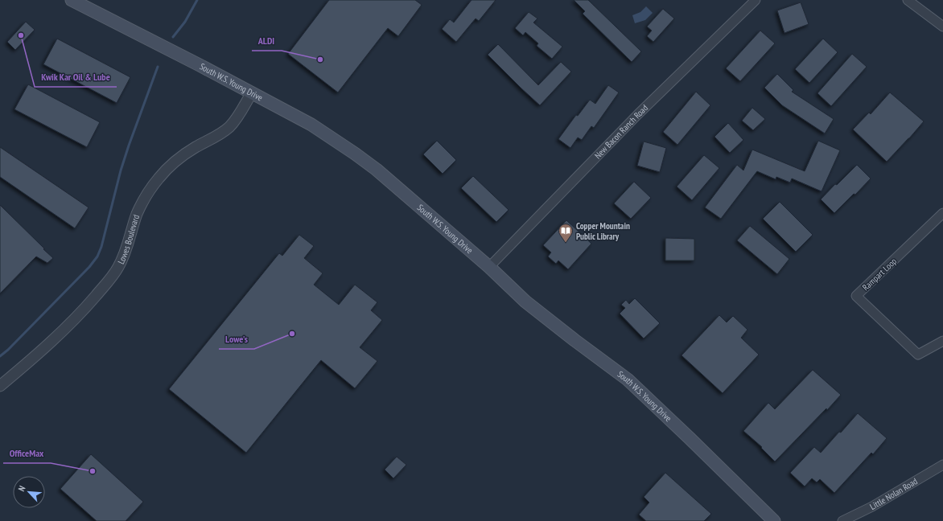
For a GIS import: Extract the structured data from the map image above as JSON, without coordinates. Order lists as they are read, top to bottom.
{
  "streets": {
    "main road": ["South W.S. Young Drive"],
    "street": [
      "New Bacon Ranch Road",
      "Lowes Boulevard",
      "Rampart Loop",
      "Little Nolan Road"
    ]
  },
  "crossings": [
    ["South W.S. Young Drive", "New Bacon Ranch Road"],
    ["South W.S. Young Drive", "Lowes Boulevard"]
  ],
  "places": {
    "other": [
      "Kwik Kar Oil & Lube",
      "ALDI",
      "Lowe's",
      "OfficeMax"
    ],
    "library": ["Copper Mountain Public Library"]
  },
  "north": "top left"
}
